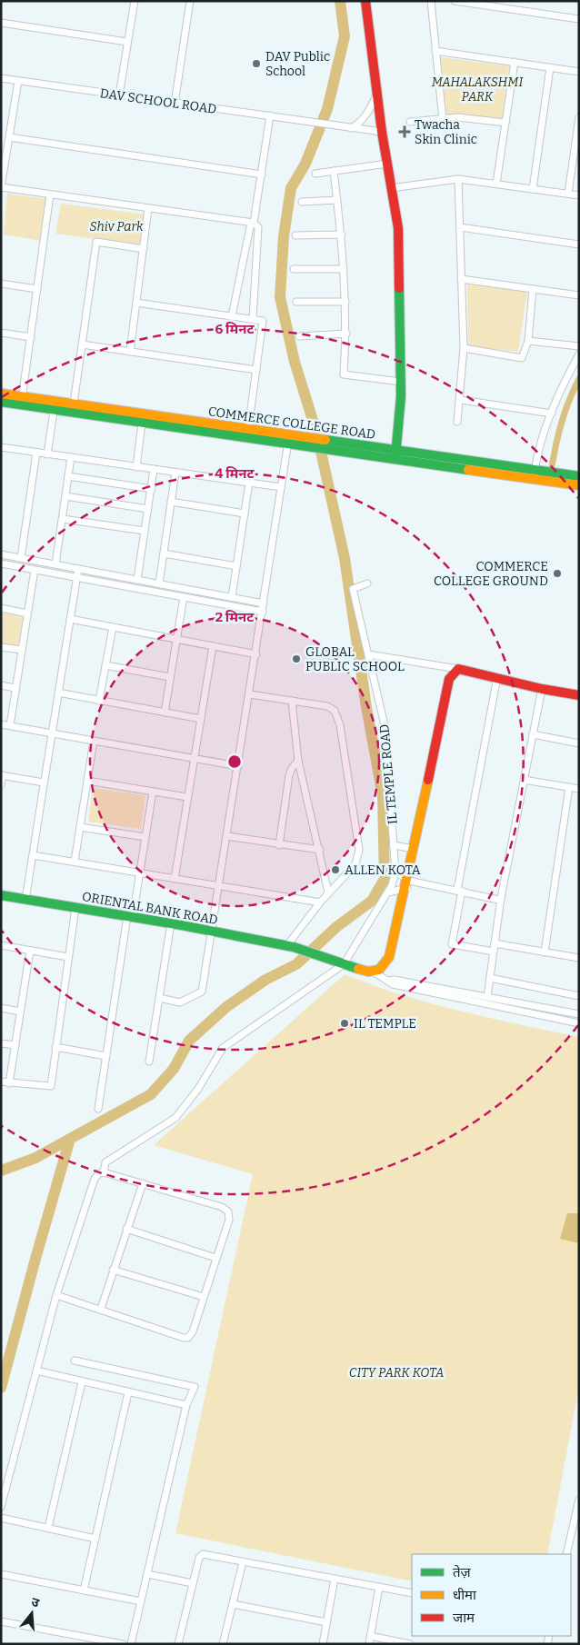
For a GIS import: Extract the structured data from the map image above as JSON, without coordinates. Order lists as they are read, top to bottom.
{
  "streets": {
    "street": [
      "DAV SCHOOL ROAD",
      "COMMERCE COLLEGE ROAD",
      "IL TEMPLE ROAD",
      "ORIENTAL BANK ROAD"
    ]
  },
  "crossings": [
    ["IL TEMPLE ROAD", "ORIENTAL BANK ROAD"]
  ],
  "parks": ["MAHALAKSHMI PARK", "Shiv Park", "CITY PARK KOTA"],
  "places": {
    "other": [
      "DAV Public School",
      "COMMERCE COLLEGE GROUND",
      "GLOBAL PUBLIC SCHOOL",
      "ALLEN KOTA",
      "IL TEMPLE"
    ],
    "health": ["Twacha Skin Clinic"]
  },
  "legend": ["तेज़", "धीमा", "जाम"],
  "north": "top",
  "rings": ["6 मिनट", "4 मिनट", "2 मिनट"]
}
